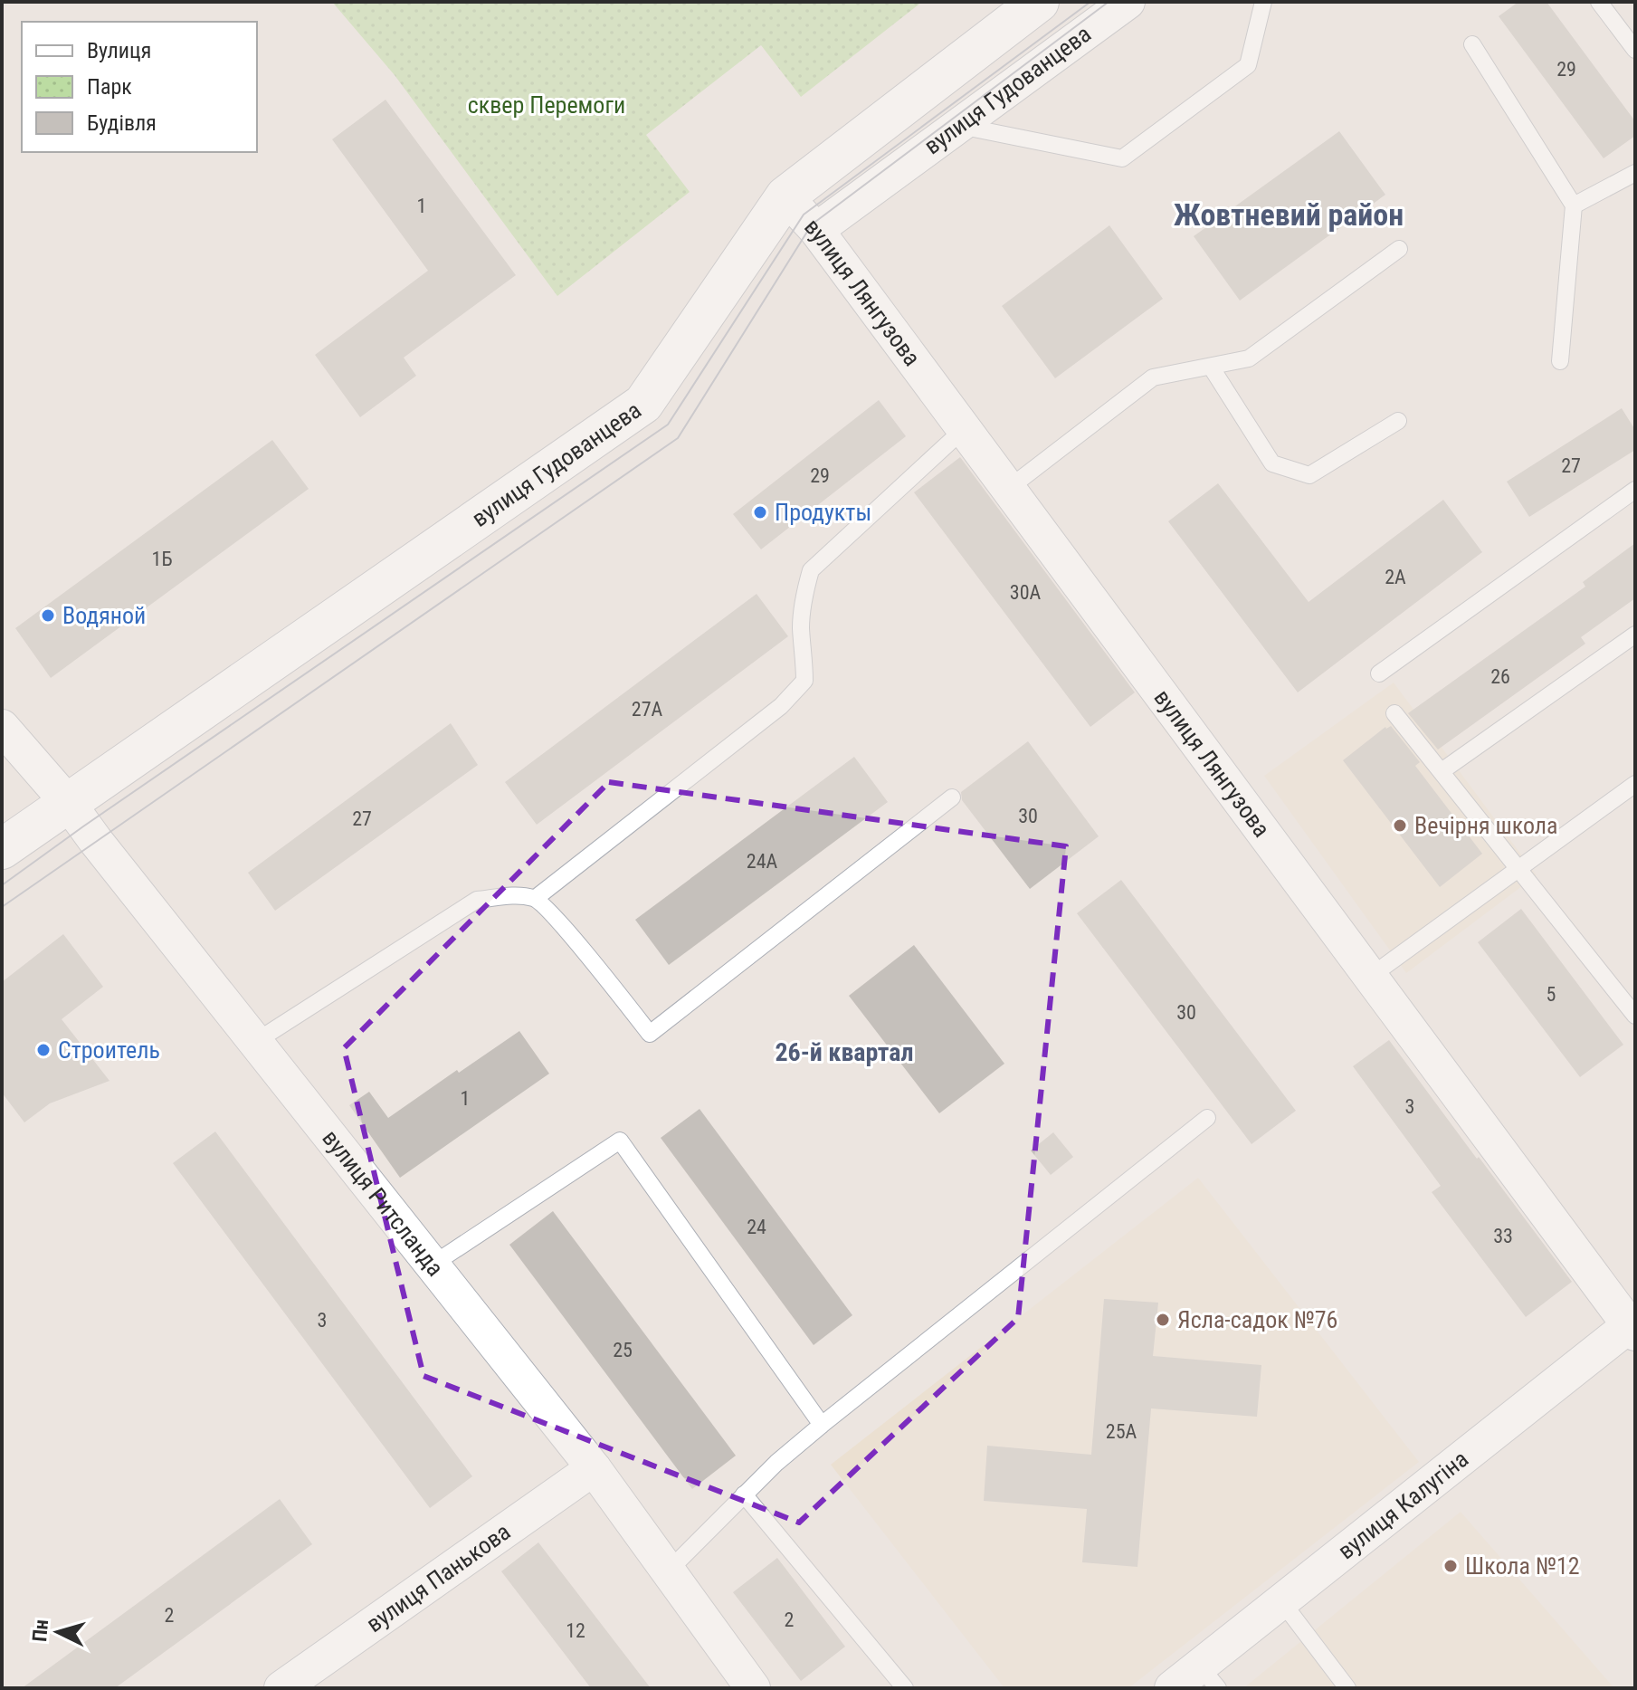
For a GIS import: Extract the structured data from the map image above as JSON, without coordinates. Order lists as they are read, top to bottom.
{
  "streets": {
    "street": [
      "вулиця Гудованцева",
      "вулиця Лянгузова",
      "вулиця Ритсланда",
      "вулиця Калугіна",
      "вулиця Панькова"
    ]
  },
  "crossings": [
    ["вулиця Гудованцева", "вулиця Лянгузова"],
    ["вулиця Гудованцева", "вулиця Ритсланда"],
    ["вулиця Лянгузова", "вулиця Калугіна"],
    ["вулиця Ритсланда", "вулиця Панькова"]
  ],
  "districts": ["Жовтневий район", "26-й квартал"],
  "parks": ["сквер Перемоги"],
  "places": [
    "Продукты",
    "Водяной",
    "Вечірня школа",
    "Строитель",
    "Ясла-садок №76",
    "Школа №12"
  ],
  "house_numbers": [
    "29",
    "1",
    "27",
    "29",
    "1Б",
    "2А",
    "30А",
    "26",
    "27А",
    "30",
    "27",
    "24А",
    "5",
    "30",
    "1",
    "3",
    "24",
    "33",
    "3",
    "25",
    "25А",
    "2",
    "2",
    "12"
  ],
  "legend": ["Вулиця", "Парк", "Будівля"],
  "north": "left"
}
